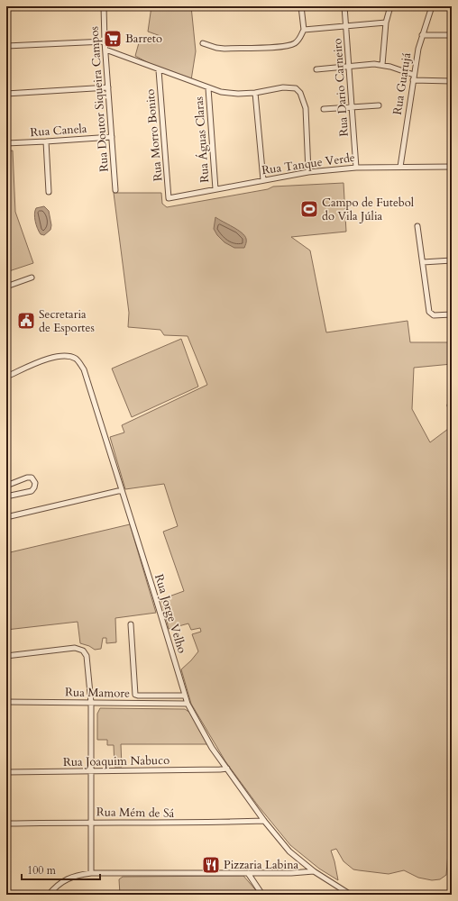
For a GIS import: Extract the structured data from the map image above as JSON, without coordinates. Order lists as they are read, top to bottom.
{
  "streets": {
    "street": [
      "Rua Guarujá",
      "Rua Dario Carneiro",
      "Rua Doutor Siqueira Campos",
      "Rua Canela",
      "Rua Morro Bonito",
      "Rua Águas Claras",
      "Rua Tanque Verde",
      "Rua Jorge Velho",
      "Rua Mamore",
      "Rua Joaquim Nabuco",
      "Rua Mém de Sá"
    ]
  },
  "crossings": [
    ["Rua Guarujá", "Rua Tanque Verde"],
    ["Rua Dario Carneiro", "Rua Tanque Verde"],
    ["Rua Doutor Siqueira Campos", "Rua Canela"],
    ["Rua Morro Bonito", "Rua Tanque Verde"],
    ["Rua Águas Claras", "Rua Tanque Verde"],
    ["Rua Jorge Velho", "Rua Mamore"],
    ["Rua Jorge Velho", "Rua Joaquim Nabuco"],
    ["Rua Jorge Velho", "Rua Mém de Sá"]
  ],
  "places": {
    "supermarket": ["Barreto"],
    "sports": ["Campo de Futebol do Vila Júlia"],
    "public building": ["Secretaria de Esportes"],
    "restaurant": ["Pizzaria Labina"]
  },
  "scale_bar": "100 m"
}
